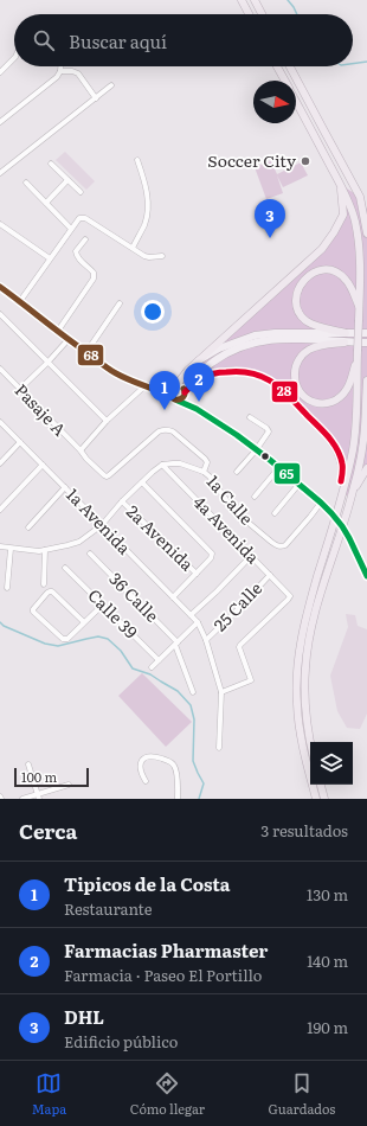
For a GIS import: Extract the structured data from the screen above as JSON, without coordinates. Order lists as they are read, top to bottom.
{
  "streets": {
    "street": [
      "Pasaje A",
      "1a Calle",
      "1a Avenida",
      "4a Avenida",
      "2a Avenida",
      "36 Calle",
      "25 Calle",
      "Calle 39"
    ]
  },
  "crossings": [
    ["Pasaje A", "1a Calle"],
    ["1a Avenida", "4a Avenida"],
    ["1a Avenida", "25 Calle"],
    ["4a Avenida", "25 Calle"]
  ],
  "places": ["Soccer City"],
  "lines": ["transit line 68", "transit line 28", "transit line 65"],
  "scale_bar": "100 m",
  "north": "right",
  "page": {
    "search": "Buscar aquí",
    "pins": ["3", "2", "1"],
    "scale": "100 m",
    "heading": ["Cerca", "3 resultados"],
    "list": [
      {
        "mark": "1",
        "name": "Tipicos de la Costa",
        "note": "Restaurante",
        "value": "130 m"
      },
      {
        "mark": "2",
        "name": "Farmacias Pharmaster",
        "note": "Farmacia · Paseo El Portillo",
        "value": "140 m"
      },
      {
        "mark": "3",
        "name": "DHL",
        "note": "Edificio público",
        "value": "190 m"
      }
    ],
    "nav": ["Mapa", "Cómo llegar", "Guardados"]
  }
}
